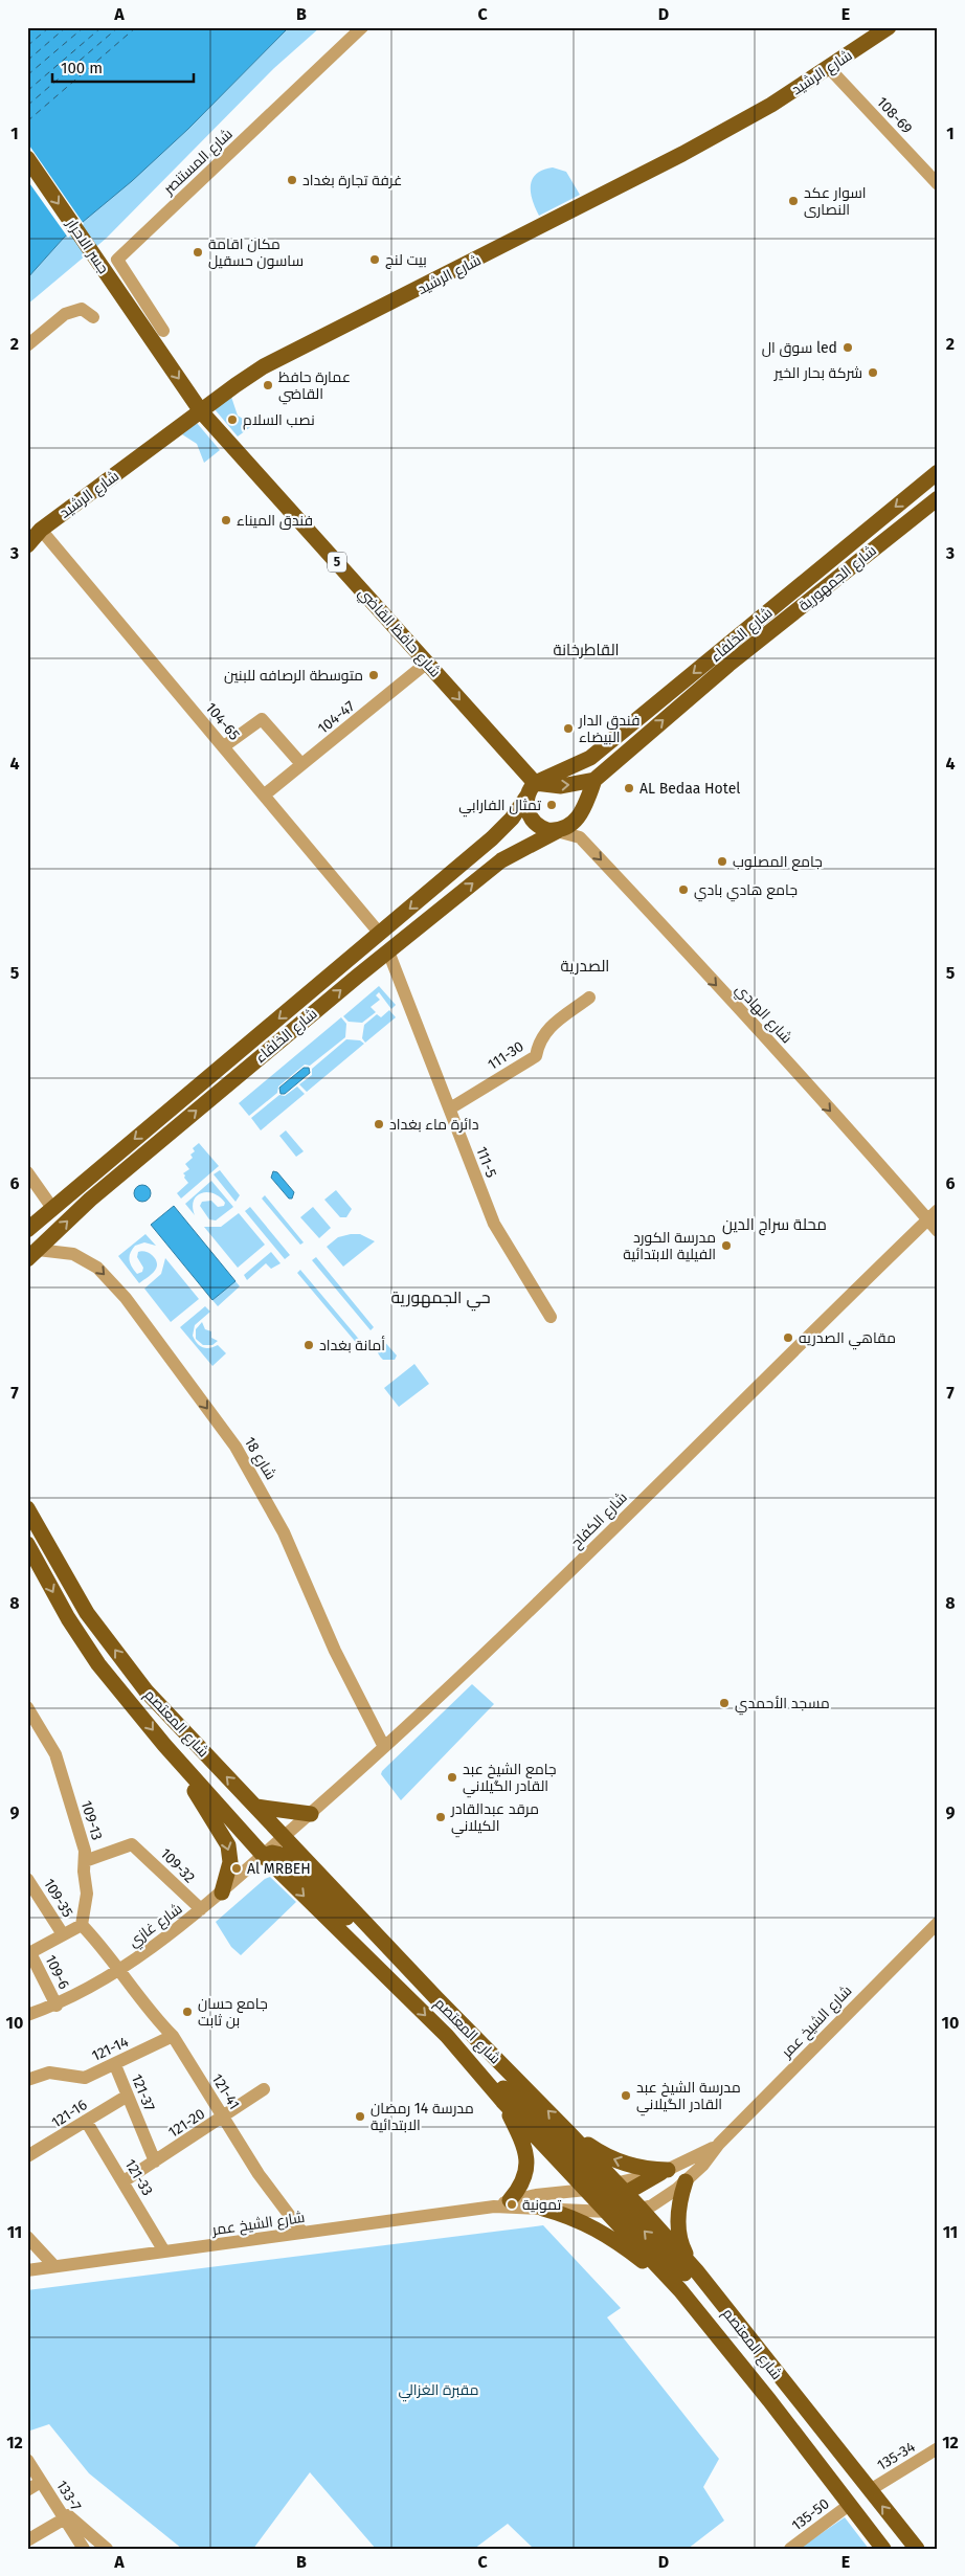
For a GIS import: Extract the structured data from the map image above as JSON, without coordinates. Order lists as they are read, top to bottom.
{
  "streets": {
    "main road": [
      "شارع الرشيد",
      "جسر الاحرار",
      "5",
      "شارع الجمهورية",
      "شارع حافظ القاضي",
      "شارع الخلفاء",
      "شارع المعتصم"
    ],
    "street": [
      "108-69",
      "شارع المستنصر",
      "104-47",
      "104-65",
      "شارع الهادي",
      "111-30",
      "111-5",
      "شارع 18",
      "شارع الكفاح",
      "109-13",
      "109-32",
      "109-35",
      "شارع غازي",
      "109-6",
      "شارع الشيخ عمر",
      "121-14",
      "121-41",
      "121-37",
      "121-16",
      "121-20",
      "121-33",
      "135-34",
      "133-7",
      "135-50"
    ]
  },
  "crossings": [
    ["شارع الرشيد", "108-69"],
    ["شارع الرشيد", "شارع حافظ القاضي"],
    ["شارع الرشيد", "104-65"],
    ["جسر الاحرار", "شارع حافظ القاضي"],
    ["شارع الجمهورية", "شارع الخلفاء"],
    ["شارع حافظ القاضي", "شارع الخلفاء"],
    ["شارع حافظ القاضي", "104-47"],
    ["شارع الخلفاء", "104-65"],
    ["شارع الخلفاء", "شارع الهادي"],
    ["شارع الخلفاء", "111-5"],
    ["شارع الخلفاء", "شارع 18"],
    ["104-47", "104-65"],
    ["شارع الهادي", "شارع الكفاح"],
    ["111-30", "111-5"],
    ["شارع 18", "شارع الكفاح"],
    ["شارع الكفاح", "شارع المعتصم"],
    ["شارع الكفاح", "شارع غازي"],
    ["شارع المعتصم", "شارع غازي"],
    ["شارع المعتصم", "شارع الشيخ عمر"],
    ["شارع المعتصم", "135-34"],
    ["شارع المعتصم", "135-50"],
    ["109-13", "109-32"],
    ["109-32", "شارع غازي"],
    ["شارع غازي", "109-6"],
    ["شارع غازي", "121-41"],
    ["شارع الشيخ عمر", "121-41"],
    ["شارع الشيخ عمر", "121-33"],
    ["121-14", "121-41"],
    ["121-14", "121-37"],
    ["121-41", "121-20"],
    ["121-37", "121-16"],
    ["121-37", "121-20"],
    ["121-16", "121-33"],
    ["121-20", "121-33"]
  ],
  "one_way": [
    "جسر الاحرار",
    "شارع الجمهورية",
    "شارع حافظ القاضي",
    "شارع الهادي",
    "شارع 18"
  ],
  "districts": [
    "القاطرخانة",
    "الصدرية",
    "محلة سراج الدين",
    "حي الجمهورية"
  ],
  "parks": ["مقبرة الغزالي"],
  "places": [
    "غرفة تجارة بغداد",
    "اسوار عكد النصارى",
    "مكان اقامة ساسون حسقيل",
    "بيت لنج",
    "سوق ال led",
    "شركة بحار الخير",
    "عمارة حافظ القاضي",
    "نصب السلام",
    "فندق الميناء",
    "متوسطة الرصافه للبنين",
    "فندق الدار البيضاء",
    "AL Bedaa Hotel",
    "تمثال الفارابي",
    "جامع المصلوب",
    "جامع هادي بادي",
    "دائرة ماء بغداد",
    "مدرسة الكورد الفيلية الابتدائية",
    "مقاهي الصدريه",
    "أمانة بغداد",
    "مسجد الأحمدي",
    "جامع الشيخ عبد القادر الگيلاني",
    "مرقد عبدالقادر الكيلاني",
    "Al MRBEH",
    "جامع حسان بن ثابت",
    "مدرسة الشيخ عبد القادر الگيلاني",
    "مدرسة 14 رمضان الابتدائية",
    "تمونية"
  ],
  "scale_bar": "100 m",
  "grid": {
    "columns": [
      "A",
      "B",
      "C",
      "D",
      "E"
    ],
    "rows": [
      "1",
      "2",
      "3",
      "4",
      "5",
      "6",
      "7",
      "8",
      "9",
      "10",
      "11",
      "12"
    ]
  }
}
